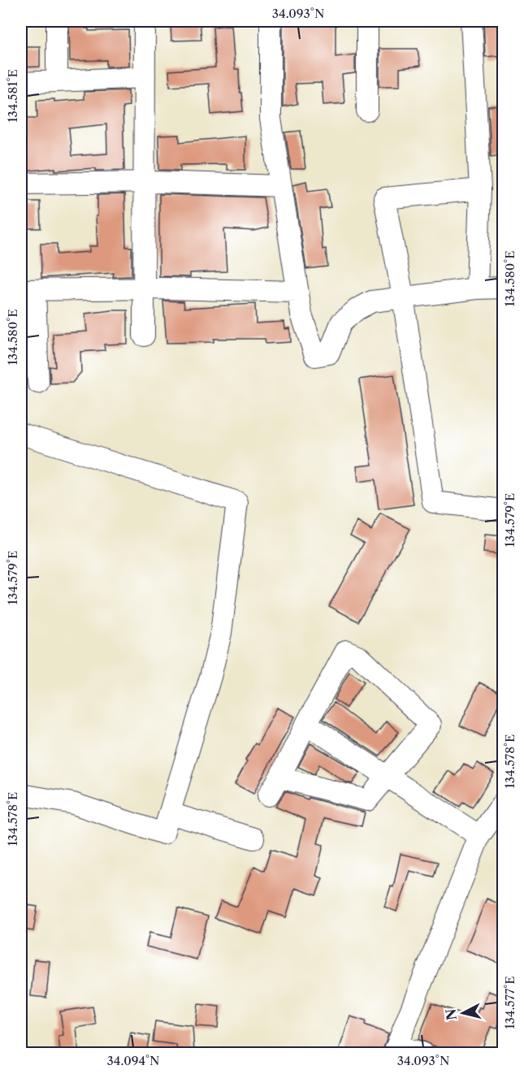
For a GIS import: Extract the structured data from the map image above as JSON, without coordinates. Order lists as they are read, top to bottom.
{
  "north": "left",
  "coordinates": [
    "34.093°N",
    "134.581°E",
    "134.580°E",
    "134.579°E",
    "134.578°E",
    "134.577°E",
    "34.094°N"
  ]
}
